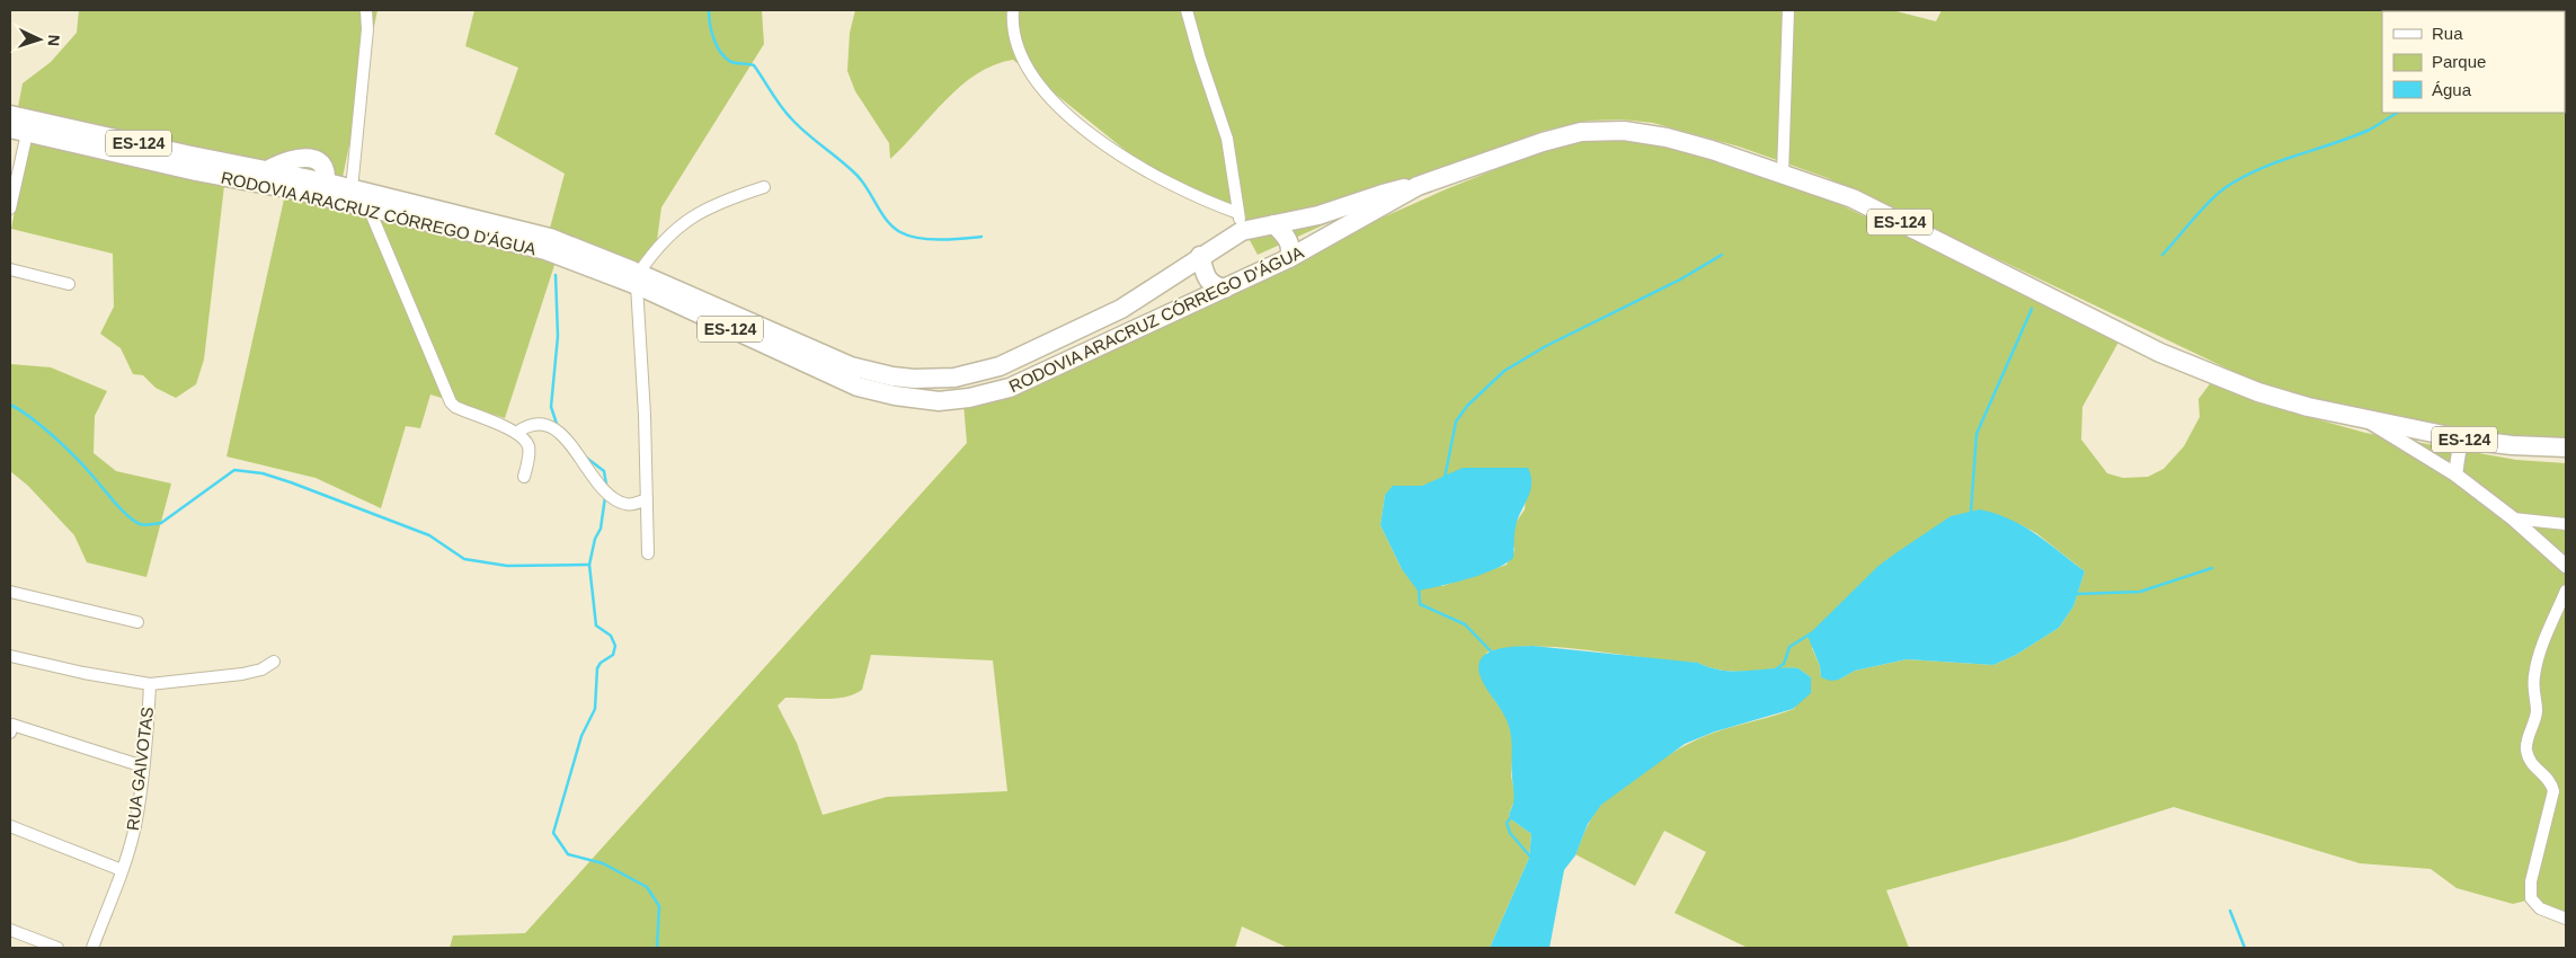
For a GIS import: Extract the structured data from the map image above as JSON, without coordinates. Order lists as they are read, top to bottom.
{
  "streets": {
    "main road": ["ES-124", "RODOVIA ARACRUZ CÓRREGO D'ÁGUA"],
    "street": ["RUA GAIVOTAS"]
  },
  "legend": ["Rua", "Parque", "Água"],
  "north": "right"
}
